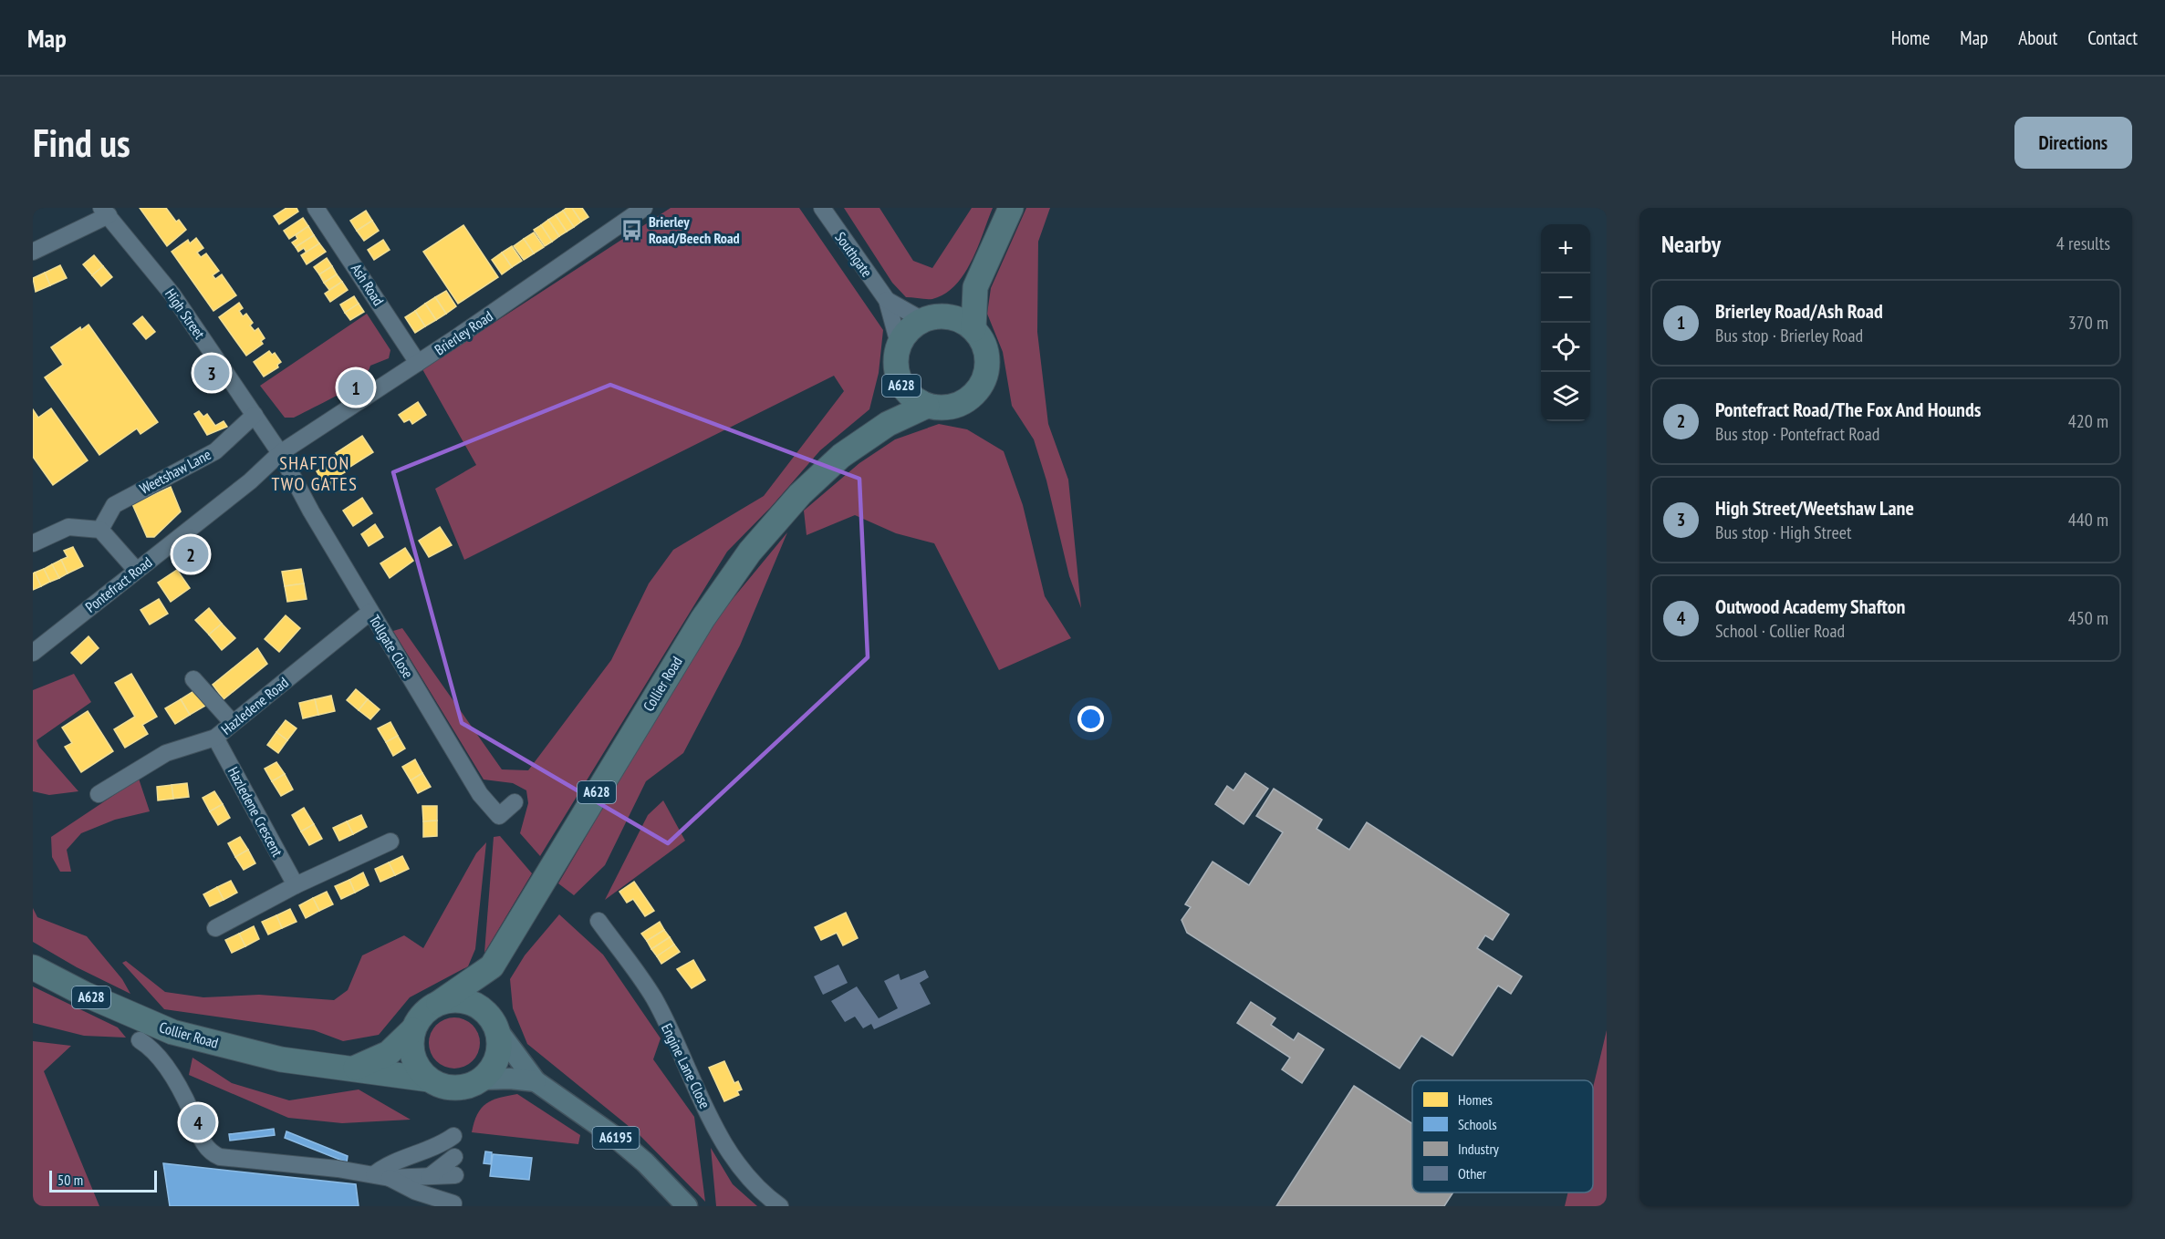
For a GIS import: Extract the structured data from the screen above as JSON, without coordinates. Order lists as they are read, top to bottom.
{
  "streets": {
    "highway": ["A628", "Collier Road"],
    "main road": ["A6195"],
    "street": [
      "Southgate",
      "Ash Road",
      "High Street",
      "Brierley Road",
      "Weetshaw Lane",
      "Pontefract Road",
      "Tollgate Close",
      "Hazledene Road",
      "Hazledene Crescent",
      "Engine Lane Close"
    ]
  },
  "crossings": [
    ["Southgate", "A628"],
    ["Southgate", "Collier Road"],
    ["Ash Road", "Brierley Road"],
    ["High Street", "Brierley Road"],
    ["High Street", "Weetshaw Lane"],
    ["High Street", "Pontefract Road"],
    ["High Street", "Tollgate Close"],
    ["Brierley Road", "Pontefract Road"],
    ["Brierley Road", "Tollgate Close"],
    ["A628", "Collier Road"],
    ["A628", "A6195"],
    ["Pontefract Road", "Tollgate Close"],
    ["Tollgate Close", "Hazledene Road"],
    ["Collier Road", "A6195"],
    ["Hazledene Road", "Hazledene Crescent"]
  ],
  "districts": ["SHAFTON TWO GATES"],
  "places": {
    "bus stop": ["Brierley Road/Beech Road"]
  },
  "legend": [
    "Homes",
    "Schools",
    "Industry",
    "Other"
  ],
  "scale_bar": "50 m",
  "page": {
    "header": "Map",
    "nav": [
      "Home",
      "Map",
      "About",
      "Contact"
    ],
    "buttons": "Directions",
    "title": "Find us",
    "heading": ["Nearby", "4 results"],
    "map_buttons": ["+", "−"],
    "list": [
      {
        "mark": "1",
        "name": "Brierley Road/Ash Road",
        "note": "Bus stop · Brierley Road",
        "value": "370 m"
      },
      {
        "mark": "2",
        "name": "Pontefract Road/The Fox And Hounds",
        "note": "Bus stop · Pontefract Road",
        "value": "420 m"
      },
      {
        "mark": "3",
        "name": "High Street/Weetshaw Lane",
        "note": "Bus stop · High Street",
        "value": "440 m"
      },
      {
        "mark": "4",
        "name": "Outwood Academy Shafton",
        "note": "School · Collier Road",
        "value": "450 m"
      }
    ],
    "pins": [
      "3",
      "1",
      "2",
      "4"
    ],
    "scale": "50 m"
  }
}
